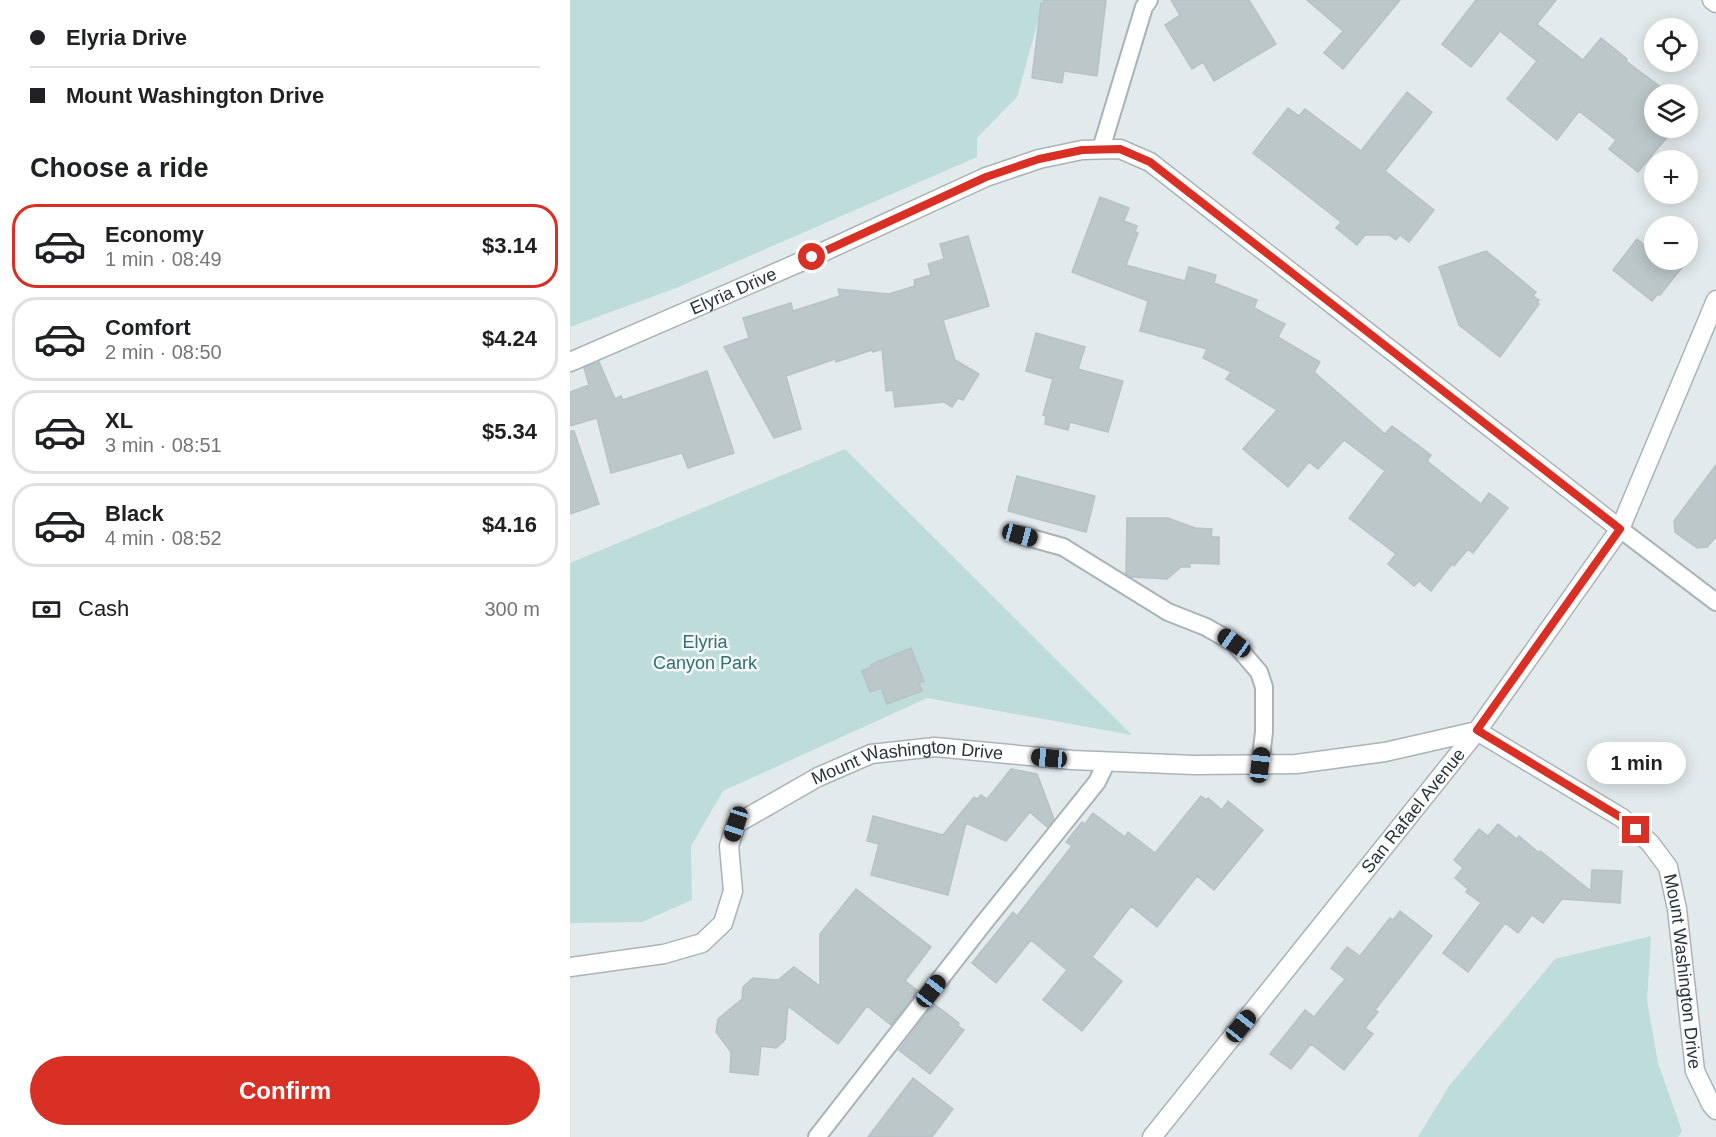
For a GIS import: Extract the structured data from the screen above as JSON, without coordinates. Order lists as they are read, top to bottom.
{
  "streets": {
    "street": ["Elyria Drive", "Mount Washington Drive", "San Rafael Avenue"]
  },
  "crossings": [
    ["Elyria Drive", "San Rafael Avenue"],
    ["Mount Washington Drive", "San Rafael Avenue"]
  ],
  "parks": ["Elyria Canyon Park"],
  "page": {
    "banner": ["Elyria Drive", "Mount Washington Drive"],
    "map_buttons": ["+", "−"],
    "heading": "Choose a ride",
    "list": [
      {
        "name": "Economy",
        "note": "1 min · 08:49",
        "value": "$3.14"
      },
      {
        "name": "Comfort",
        "note": "2 min · 08:50",
        "value": "$4.24"
      },
      {
        "name": "XL",
        "note": "3 min · 08:51",
        "value": "$5.34"
      },
      {
        "name": "Black",
        "note": "4 min · 08:52",
        "value": "$4.16"
      }
    ],
    "pay": ["Cash", "300 m"],
    "bubble": "1 min",
    "buttons": "Confirm"
  }
}
